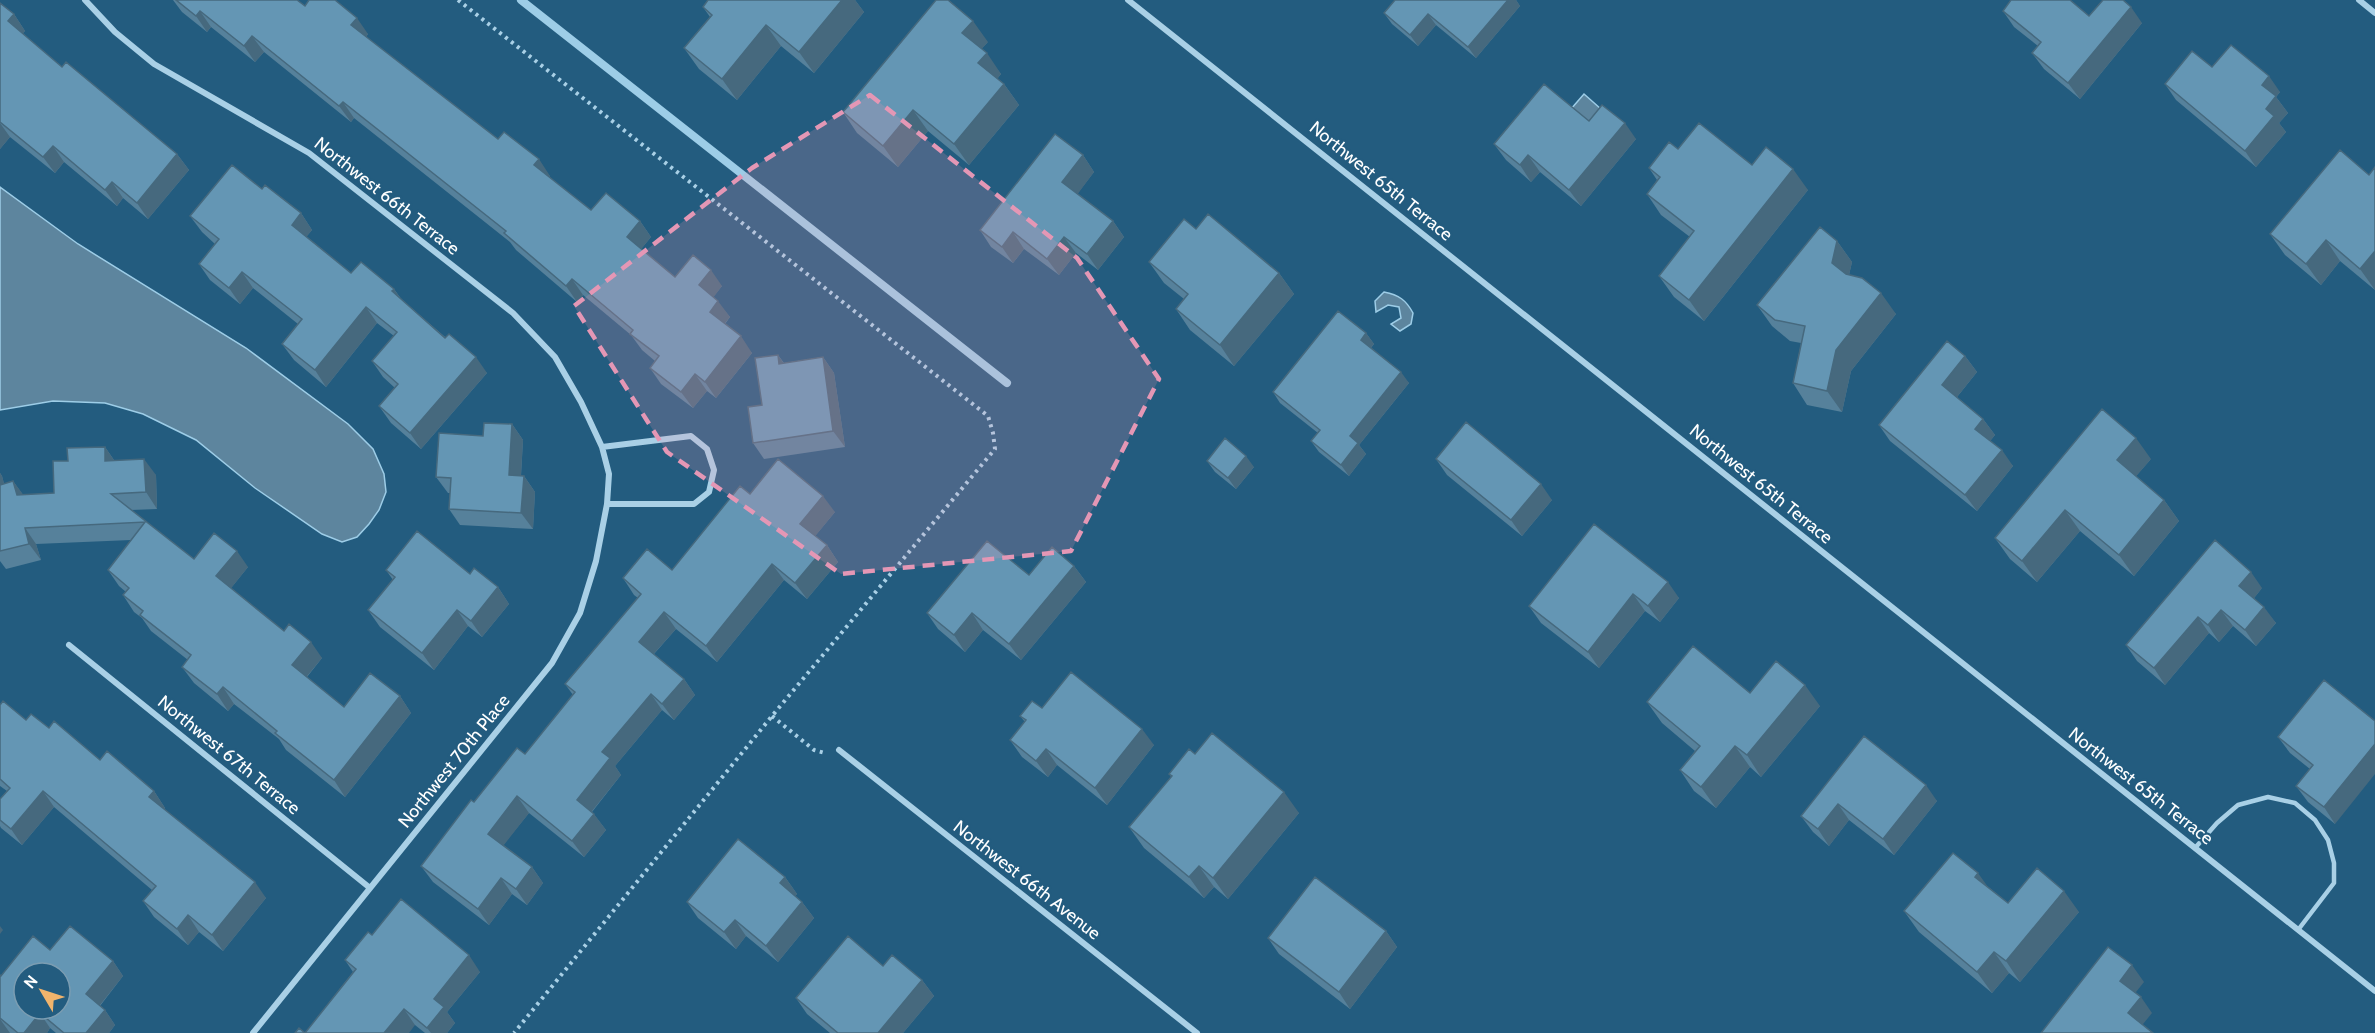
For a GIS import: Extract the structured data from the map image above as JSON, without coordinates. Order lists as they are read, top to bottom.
{
  "streets": {
    "street": [
      "Northwest 65th Terrace",
      "Northwest 66th Terrace",
      "Northwest 67th Terrace",
      "Northwest 70th Place",
      "Northwest 66th Avenue"
    ]
  },
  "crossings": [
    ["Northwest 66th Terrace", "Northwest 70th Place"],
    ["Northwest 67th Terrace", "Northwest 70th Place"]
  ],
  "north": "top left"
}
